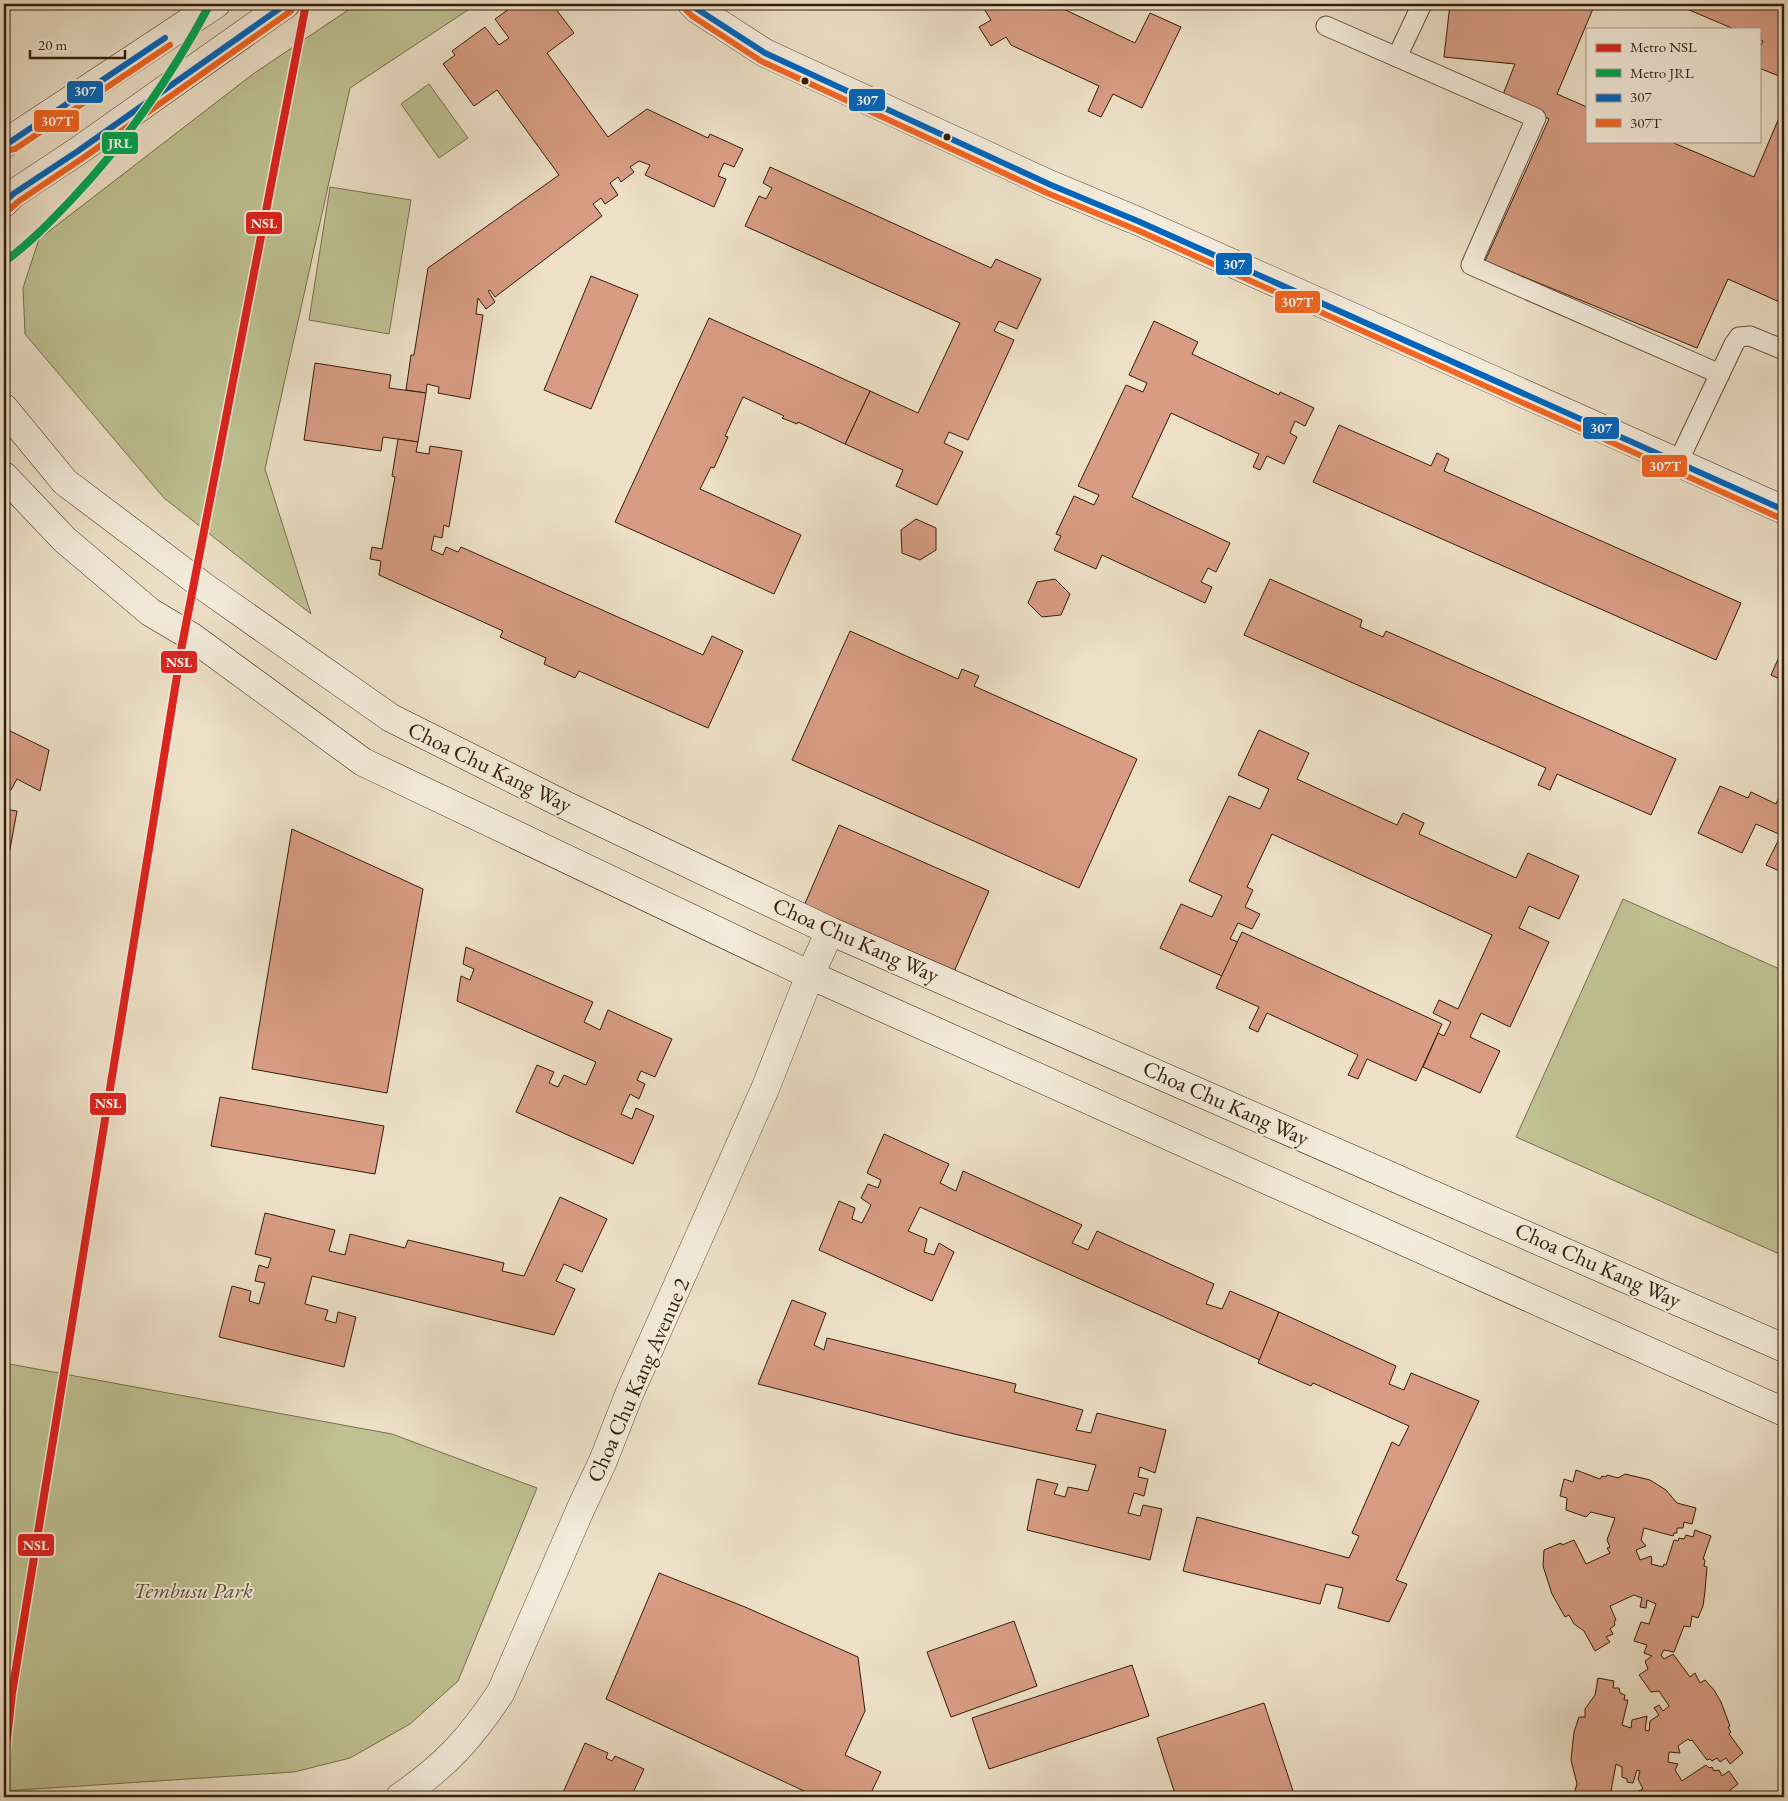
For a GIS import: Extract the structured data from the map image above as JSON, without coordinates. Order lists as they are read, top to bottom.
{
  "streets": {
    "main road": ["Choa Chu Kang Way", "Choa Chu Kang Avenue 2"]
  },
  "crossings": [
    ["Choa Chu Kang Way", "Choa Chu Kang Avenue 2"]
  ],
  "parks": ["Tembusu Park"],
  "lines": [
    "metro line NSL",
    "metro line JRL",
    "transit line 307",
    "transit line 307T"
  ],
  "legend": [
    "Metro NSL",
    "Metro JRL",
    "307",
    "307T"
  ],
  "scale_bar": "20 m"
}
